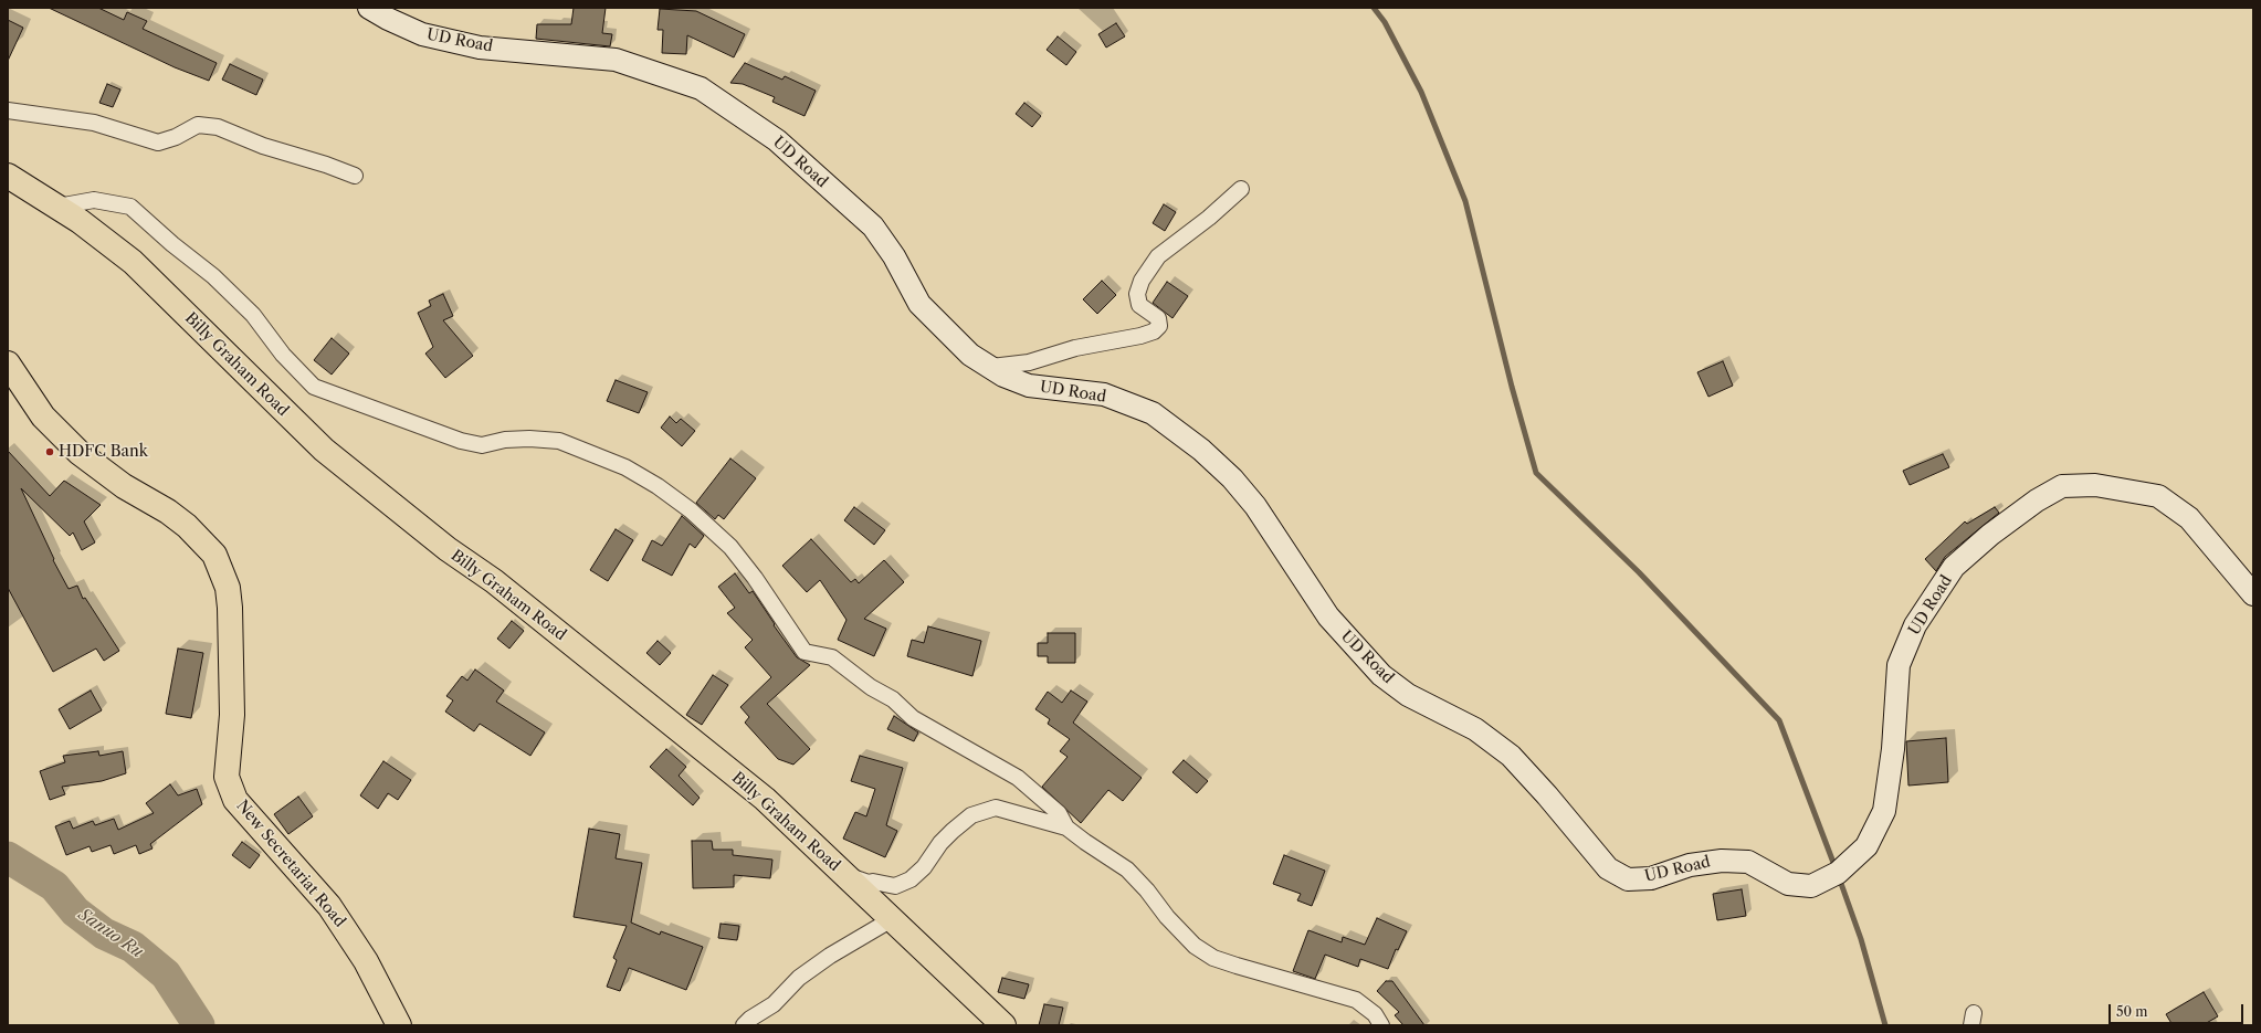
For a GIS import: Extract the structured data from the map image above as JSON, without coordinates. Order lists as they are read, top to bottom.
{
  "streets": {
    "main road": ["UD Road", "Billy Graham Road", "New Secretariat Road"]
  },
  "water": ["Sanuo Ru"],
  "places": ["HDFC Bank"],
  "scale_bar": "50 m"
}
